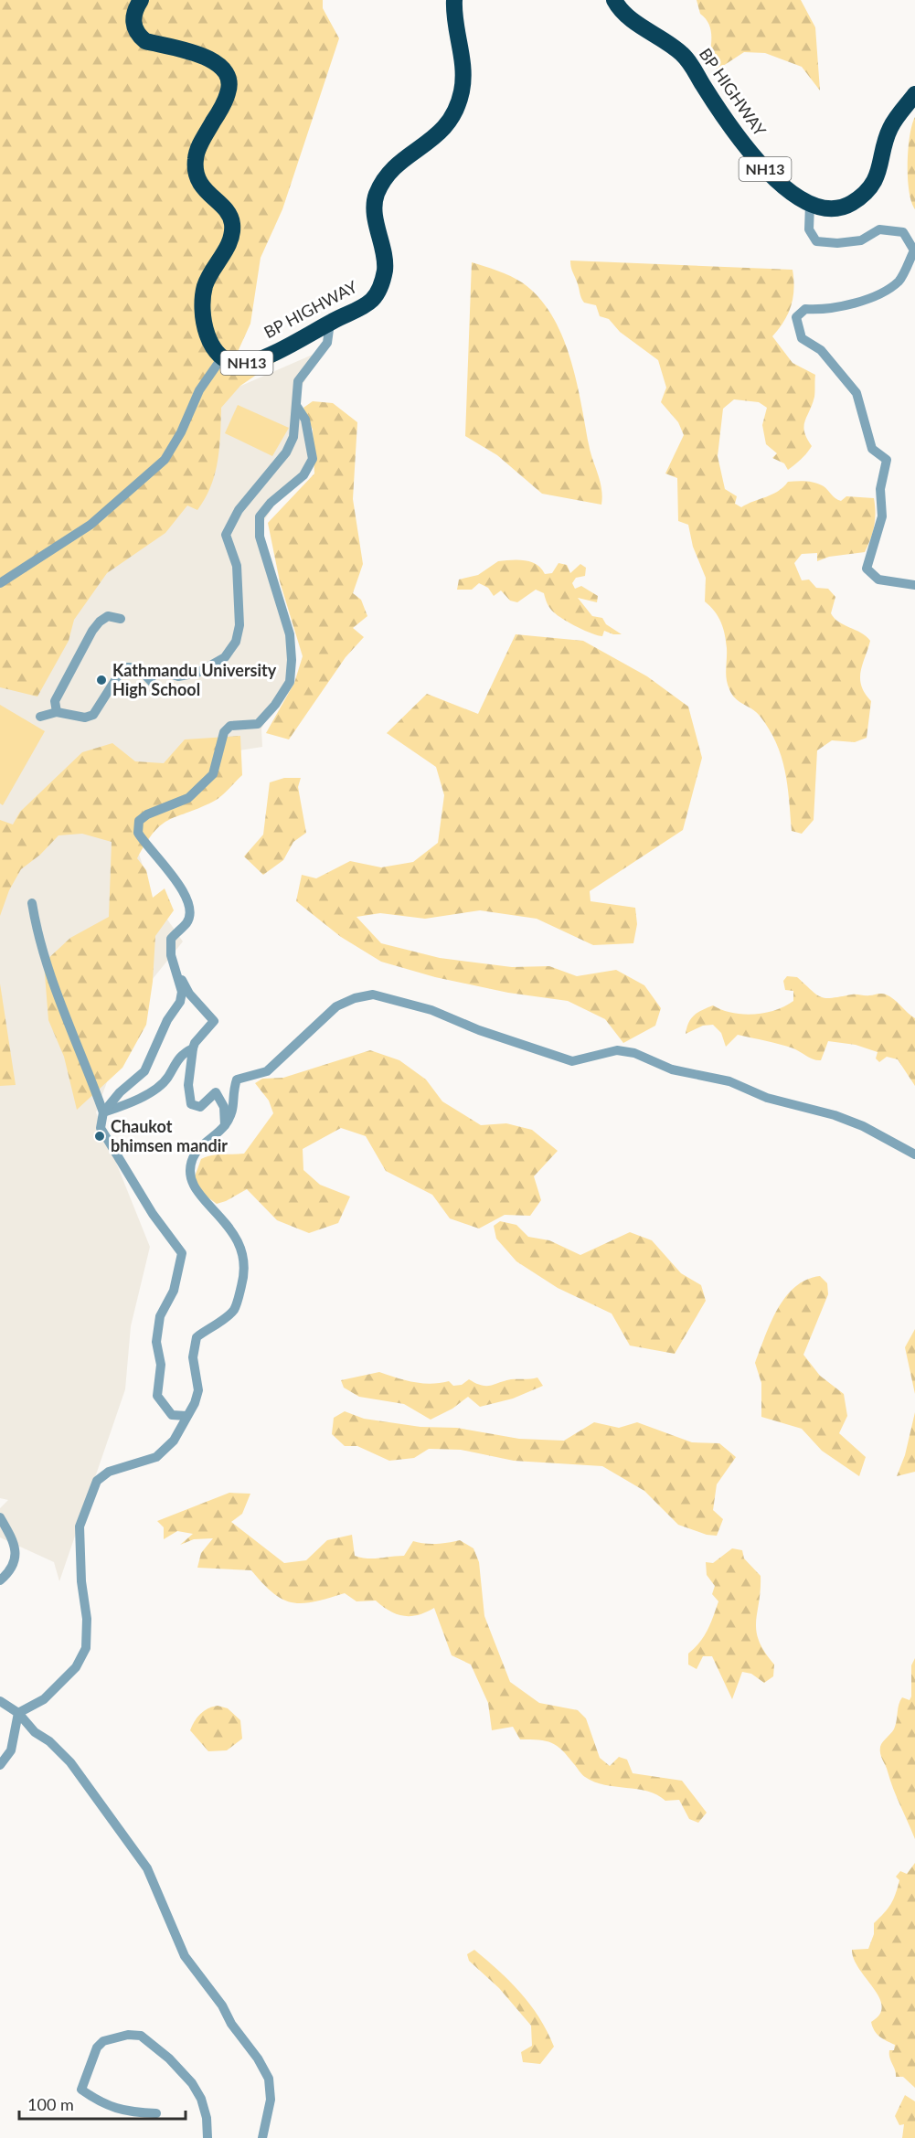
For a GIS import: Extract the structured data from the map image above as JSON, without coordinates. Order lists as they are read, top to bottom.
{
  "streets": {
    "highway": ["BP HIGHWAY", "NH13"]
  },
  "crossings": [
    ["BP HIGHWAY", "NH13"]
  ],
  "places": ["Kathmandu University High School", "Chaukot bhimsen mandir"],
  "scale_bar": "100 m"
}
